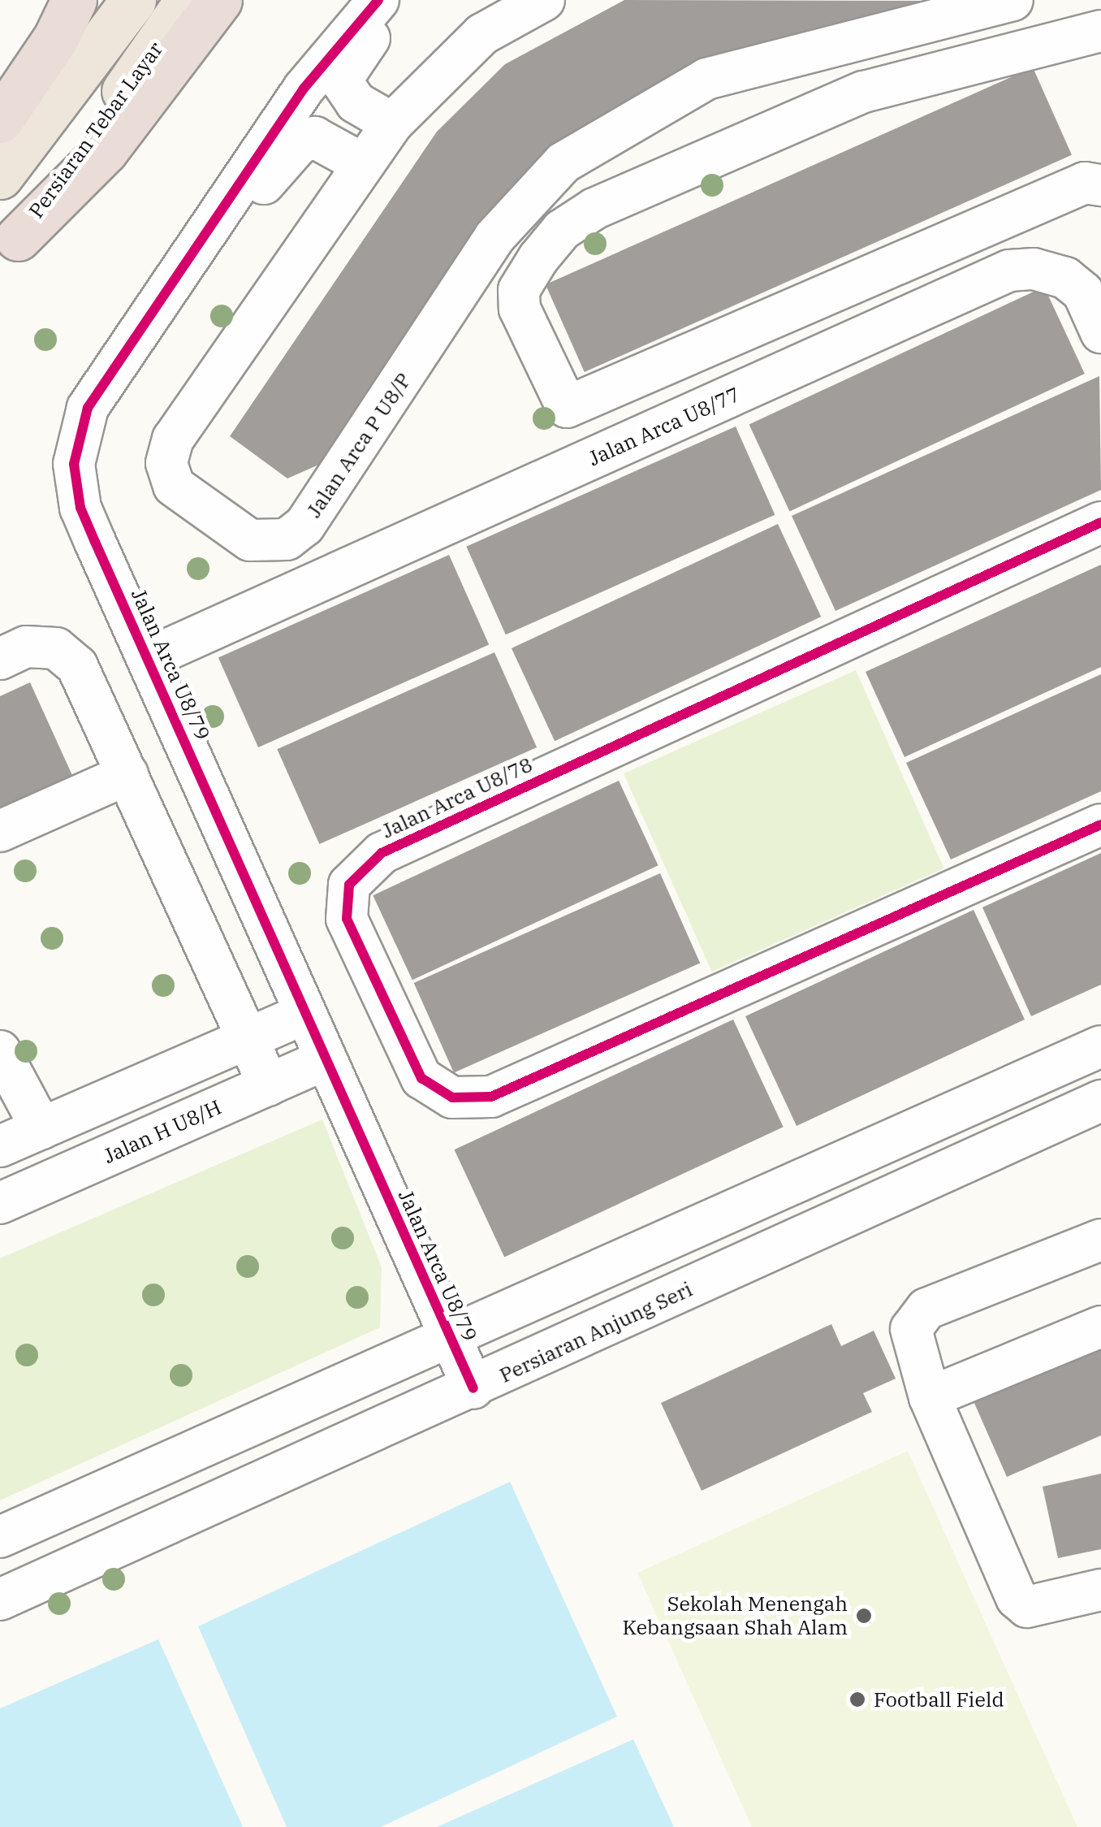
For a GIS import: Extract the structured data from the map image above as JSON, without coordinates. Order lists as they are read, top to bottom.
{
  "streets": {
    "main road": ["Persiaran Tebar Layar"],
    "street": [
      "Jalan Arca U8/77",
      "Jalan Arca P U8/P",
      "Jalan Arca U8/79",
      "Jalan Arca U8/78",
      "Jalan H U8/H",
      "Persiaran Anjung Seri"
    ]
  },
  "crossings": [
    ["Jalan Arca U8/77", "Jalan Arca U8/79"],
    ["Jalan Arca U8/79", "Jalan H U8/H"],
    ["Jalan Arca U8/79", "Persiaran Anjung Seri"]
  ],
  "places": ["Sekolah Menengah Kebangsaan Shah Alam", "Football Field"]
}
